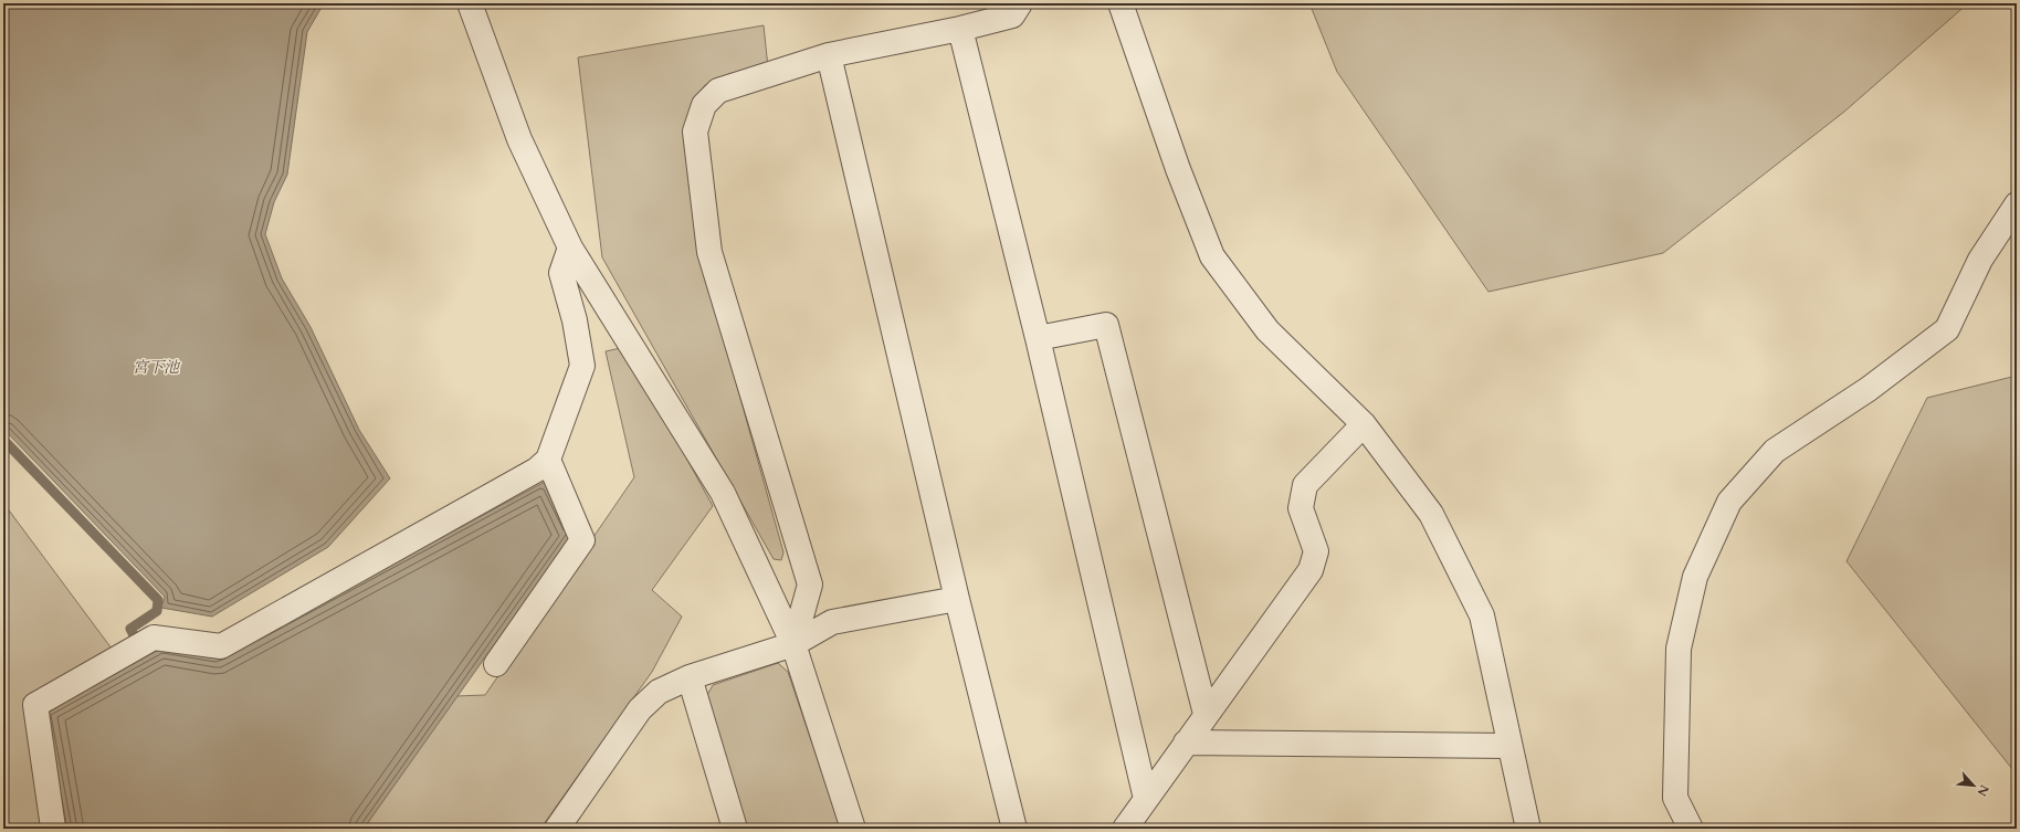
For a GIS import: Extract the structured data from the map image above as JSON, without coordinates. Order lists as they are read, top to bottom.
{
  "water": ["宮下池"],
  "north": "bottom right"
}
